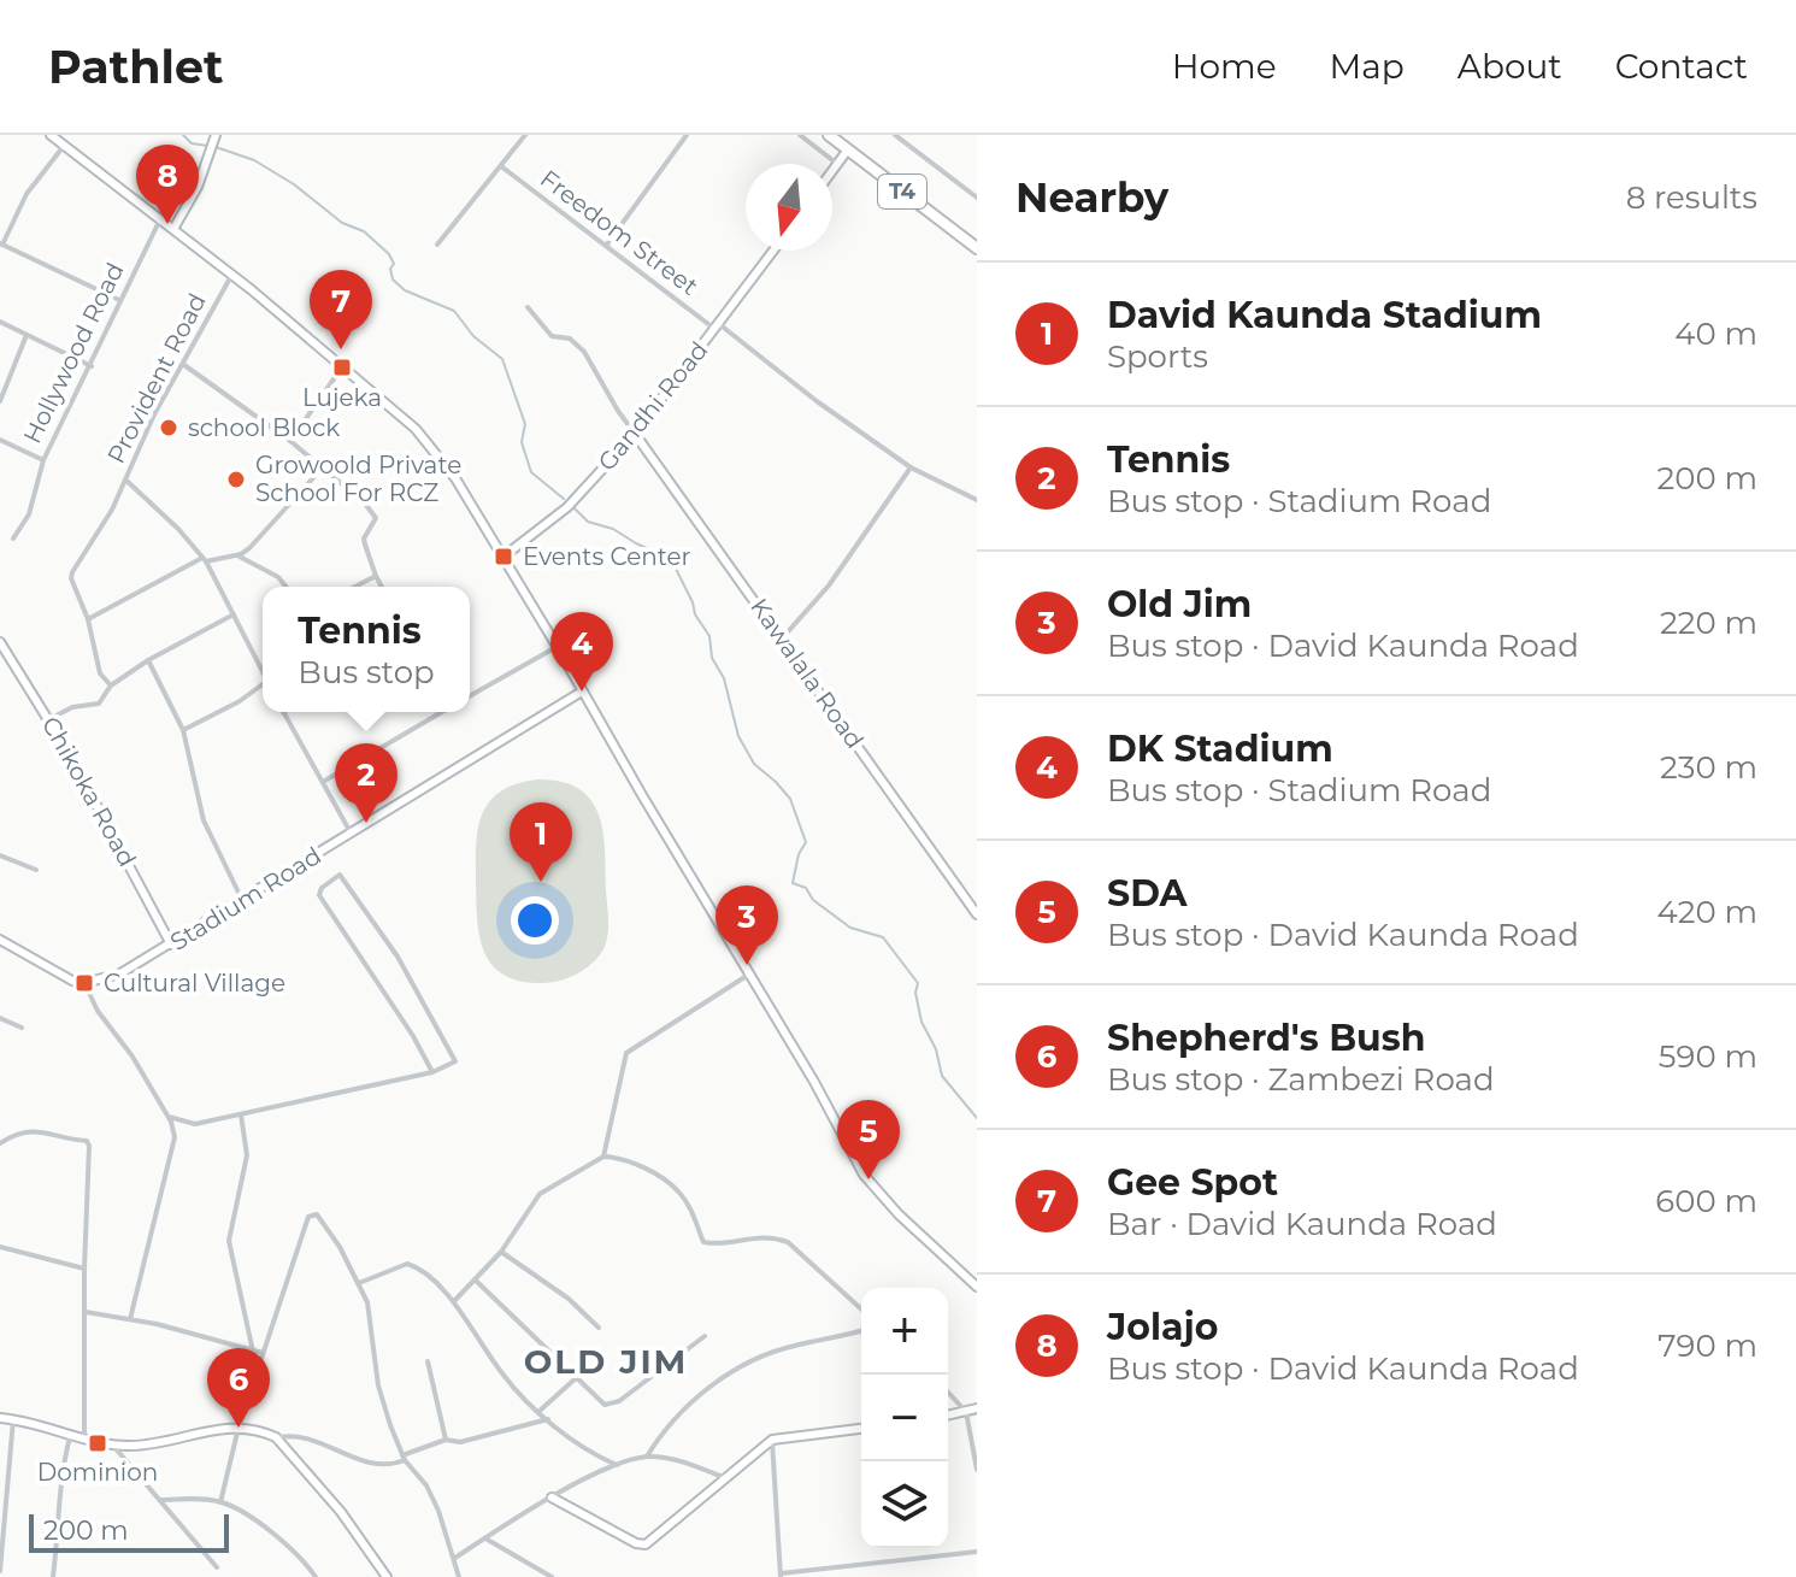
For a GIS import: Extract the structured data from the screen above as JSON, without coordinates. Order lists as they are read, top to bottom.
{
  "streets": {
    "highway": ["T4"],
    "street": [
      "Freedom Street",
      "Hollywood Road",
      "Provident Road",
      "Gandhi Road",
      "Kawalala Road",
      "Chikoka Road",
      "Stadium Road"
    ]
  },
  "crossings": [
    ["Freedom Street", "Gandhi Road"],
    ["Gandhi Road", "Kawalala Road"],
    ["Chikoka Road", "Stadium Road"]
  ],
  "districts": ["OLD JIM"],
  "places": {
    "transit": [
      "Lujeka",
      "Events Center",
      "Cultural Village",
      "Dominion"
    ],
    "other": ["school Block", "Growoold Private School For RCZ"]
  },
  "scale_bar": "200 m",
  "north": "bottom",
  "page": {
    "header": "Pathlet",
    "nav": [
      "Home",
      "Map",
      "About",
      "Contact"
    ],
    "heading": ["Nearby", "8 results"],
    "pins": [
      "8",
      "7",
      "4",
      "2",
      "1",
      "3",
      "5",
      "6"
    ],
    "list": [
      {
        "mark": "1",
        "name": "David Kaunda Stadium",
        "note": "Sports",
        "value": "40 m"
      },
      {
        "mark": "2",
        "name": "Tennis",
        "note": "Bus stop · Stadium Road",
        "value": "200 m"
      },
      {
        "mark": "3",
        "name": "Old Jim",
        "note": "Bus stop · David Kaunda Road",
        "value": "220 m"
      },
      {
        "mark": "4",
        "name": "DK Stadium",
        "note": "Bus stop · Stadium Road",
        "value": "230 m"
      },
      {
        "mark": "5",
        "name": "SDA",
        "note": "Bus stop · David Kaunda Road",
        "value": "420 m"
      },
      {
        "mark": "6",
        "name": "Shepherd's Bush",
        "note": "Bus stop · Zambezi Road",
        "value": "590 m"
      },
      {
        "mark": "7",
        "name": "Gee Spot",
        "note": "Bar · David Kaunda Road",
        "value": "600 m"
      },
      {
        "mark": "8",
        "name": "Jolajo",
        "note": "Bus stop · David Kaunda Road",
        "value": "790 m"
      }
    ],
    "popup": ["Tennis", "Bus stop"],
    "map_buttons": ["+", "−"],
    "scale": "200 m"
  }
}
